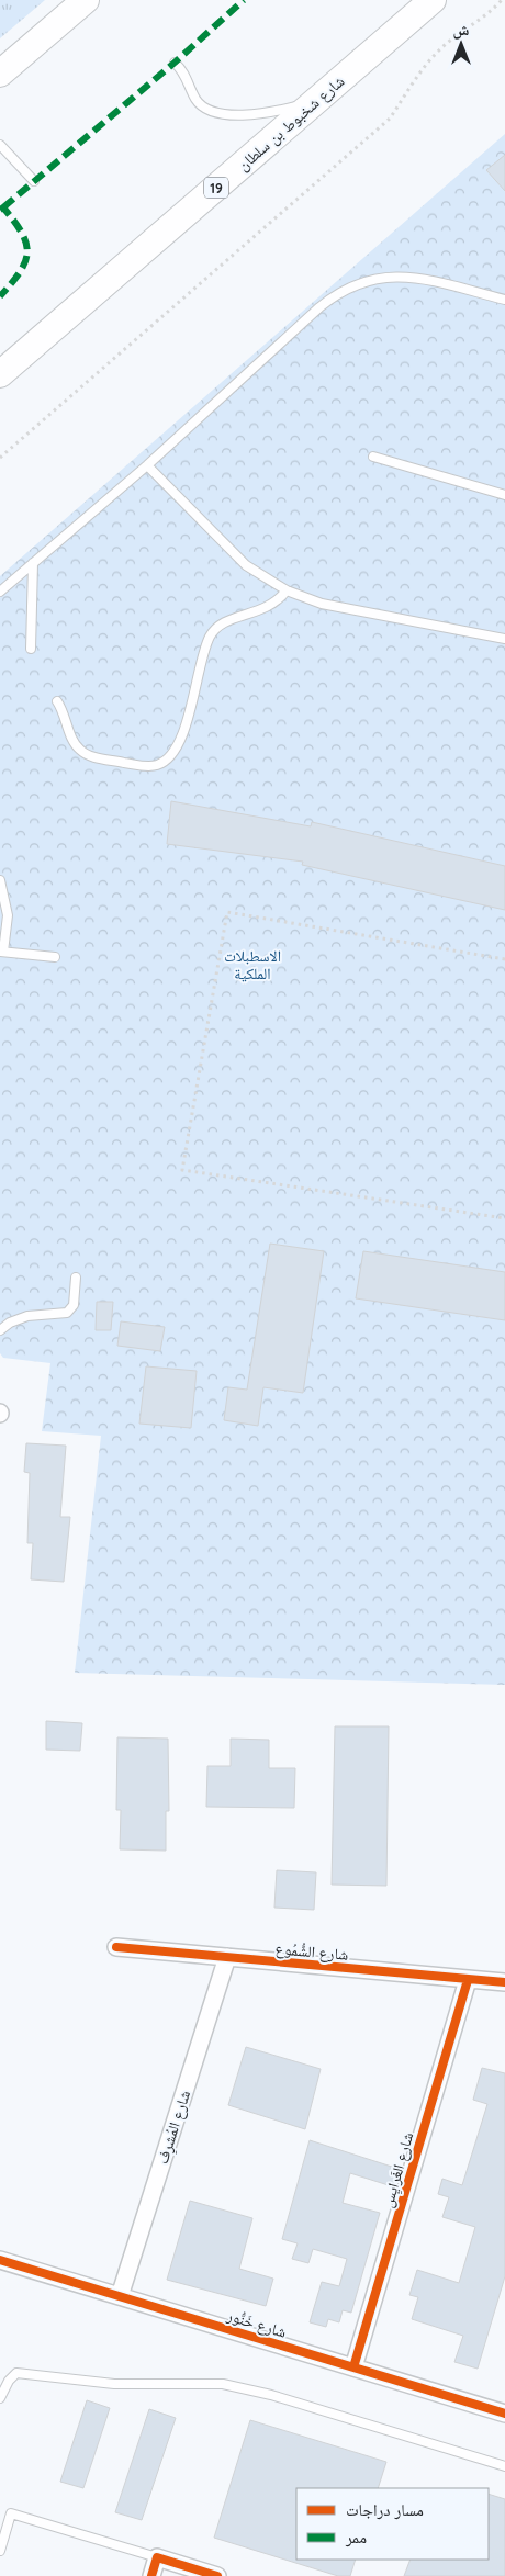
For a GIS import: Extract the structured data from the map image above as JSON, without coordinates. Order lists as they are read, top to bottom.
{
  "streets": {
    "main road": ["شارع شخبوط بن سلطان", "19"],
    "street": [
      "شارع الشُّمُوع",
      "شارع المُشرِف",
      "شارع الغَرايِس",
      "شارع خَنُّور"
    ]
  },
  "crossings": [
    ["شارع الشُّمُوع", "شارع المُشرِف"],
    ["شارع الشُّمُوع", "شارع الغَرايِس"],
    ["شارع المُشرِف", "شارع خَنُّور"],
    ["شارع الغَرايِس", "شارع خَنُّور"]
  ],
  "parks": ["الاسطبلات الملكية"],
  "legend": ["مسار دراجات", "ممر"],
  "north": "top"
}
